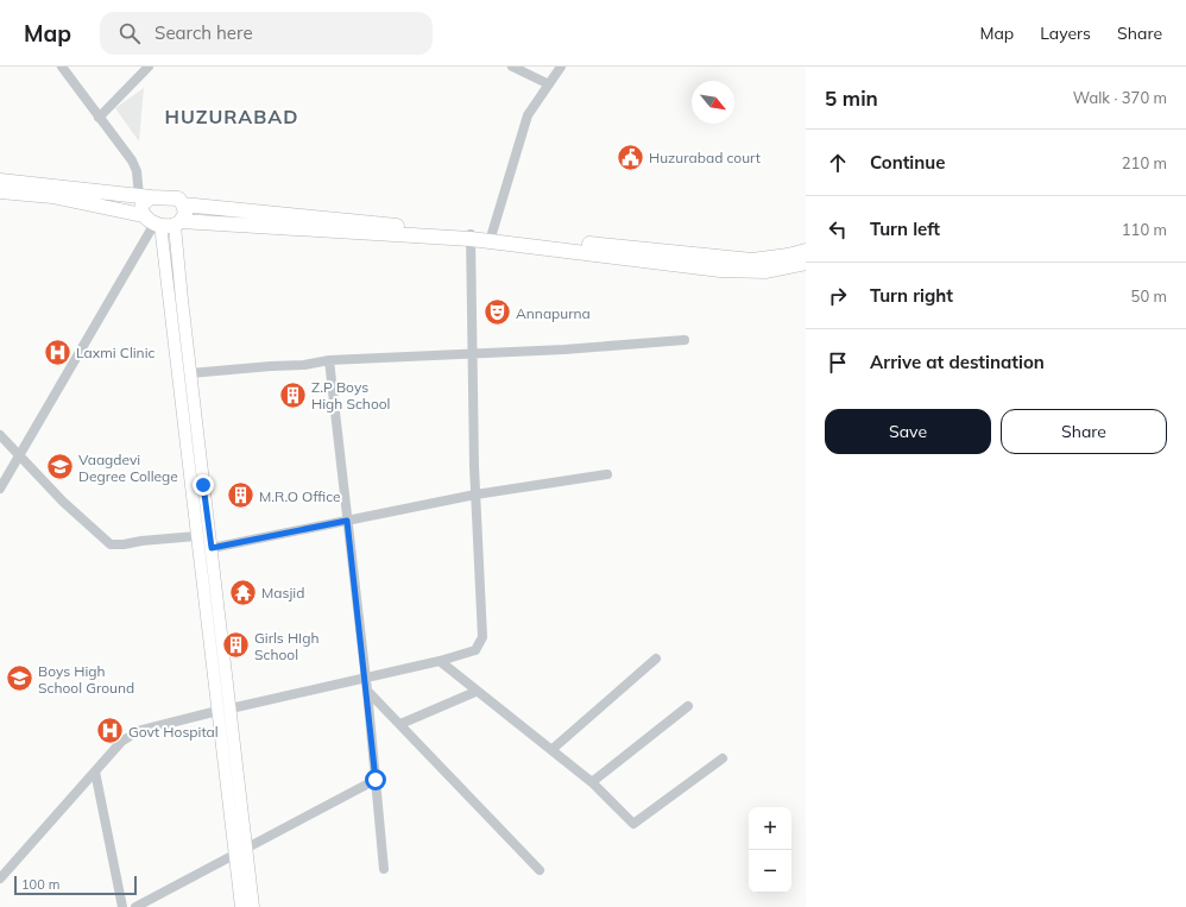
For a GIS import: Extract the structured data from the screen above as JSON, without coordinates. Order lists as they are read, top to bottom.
{
  "districts": ["HUZURABAD"],
  "places": {
    "public building": ["Huzurabad court"],
    "theatre": ["Annapurna"],
    "hospital": ["Laxmi Clinic", "Govt Hospital"],
    "building": ["Z.P Boys High School", "M.R.O Office", "Girls HIgh School"],
    "school or university": ["Vaagdevi Degree College", "Boys High School Ground"],
    "temple": ["Masjid"]
  },
  "scale_bar": "100 m",
  "north": "bottom right",
  "page": {
    "header": "Map",
    "search": "Search here",
    "nav": ["Map", "Layers", "Share"],
    "heading": ["5 min", "Walk · 370 m"],
    "list": [
      ["Continue", "210 m"],
      ["Turn left", "110 m"],
      ["Turn right", "50 m"],
      "Arrive at destination"
    ],
    "buttons": ["Save", "Share"],
    "map_buttons": ["+", "−"],
    "scale": "100 m"
  }
}
